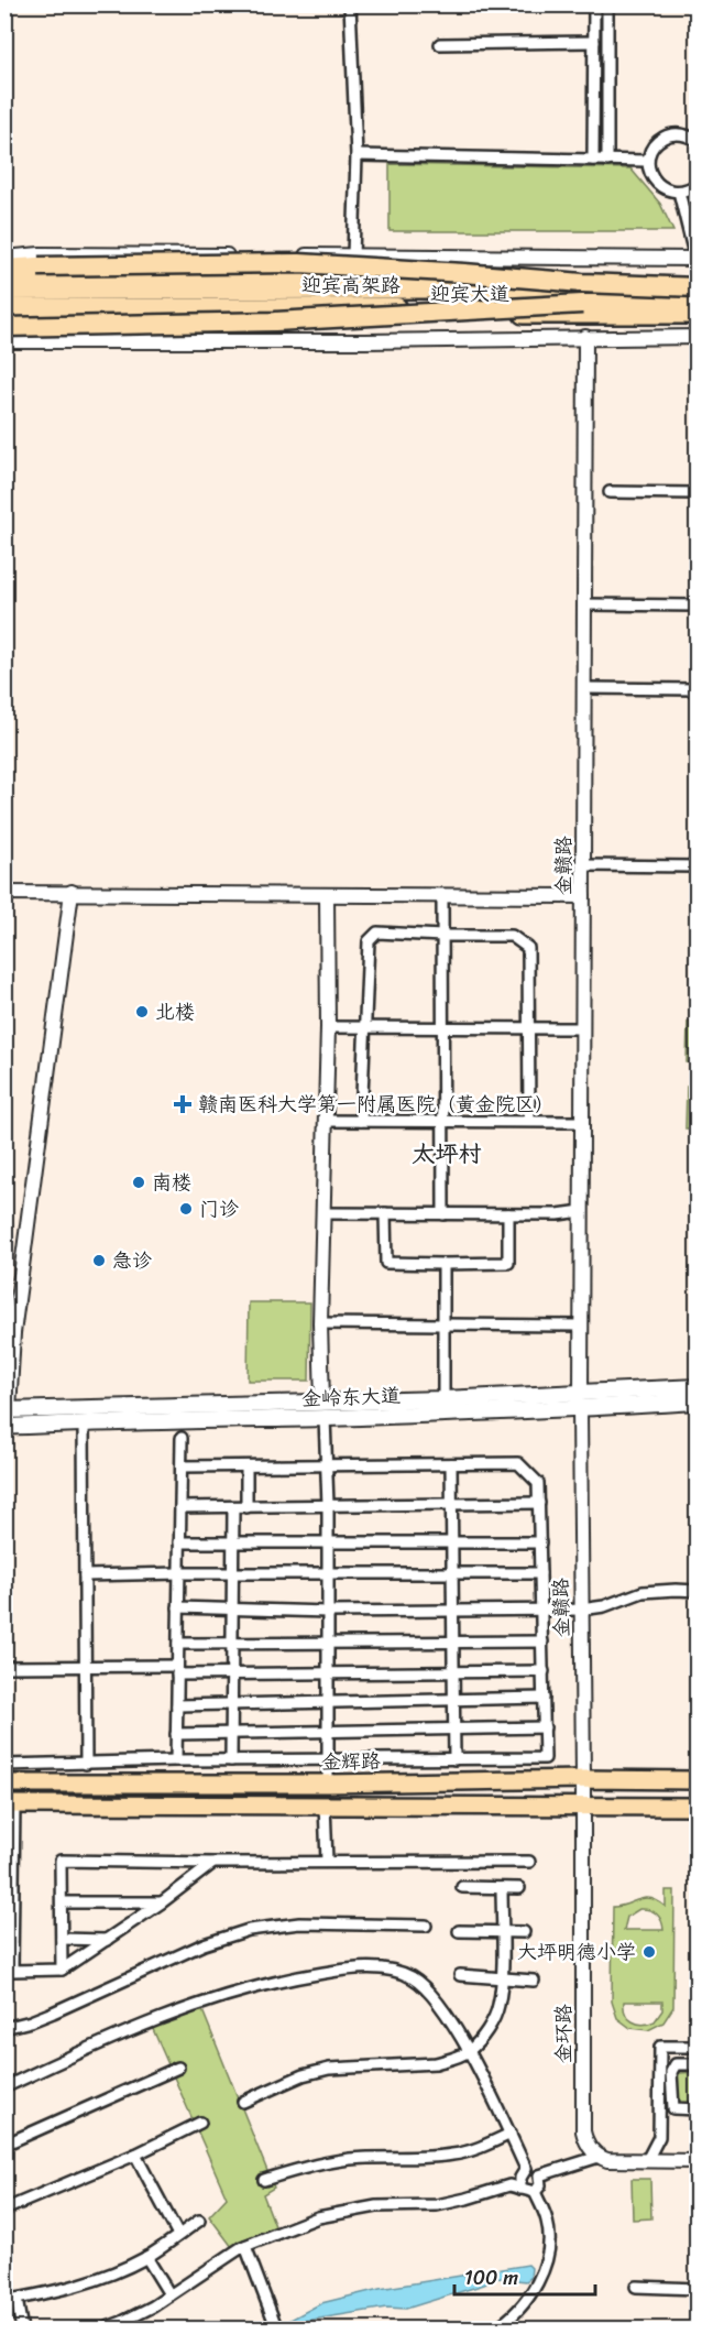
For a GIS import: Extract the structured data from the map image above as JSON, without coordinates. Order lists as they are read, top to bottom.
{
  "streets": {
    "highway": ["迎宾高架路"],
    "main road": ["迎宾大道", "金岭东大道", "金辉路"],
    "street": ["金赣路", "金环路"]
  },
  "crossings": [
    ["金赣路", "金岭东大道"],
    ["金赣路", "金辉路"],
    ["金赣路", "金环路"]
  ],
  "districts": ["太坪村"],
  "places": {
    "other": [
      "北楼",
      "南楼",
      "门诊",
      "急诊",
      "大坪明德小学"
    ],
    "health": ["赣南医科大学第一附属医院（黄金院区）"]
  },
  "scale_bar": "100 m"
}
